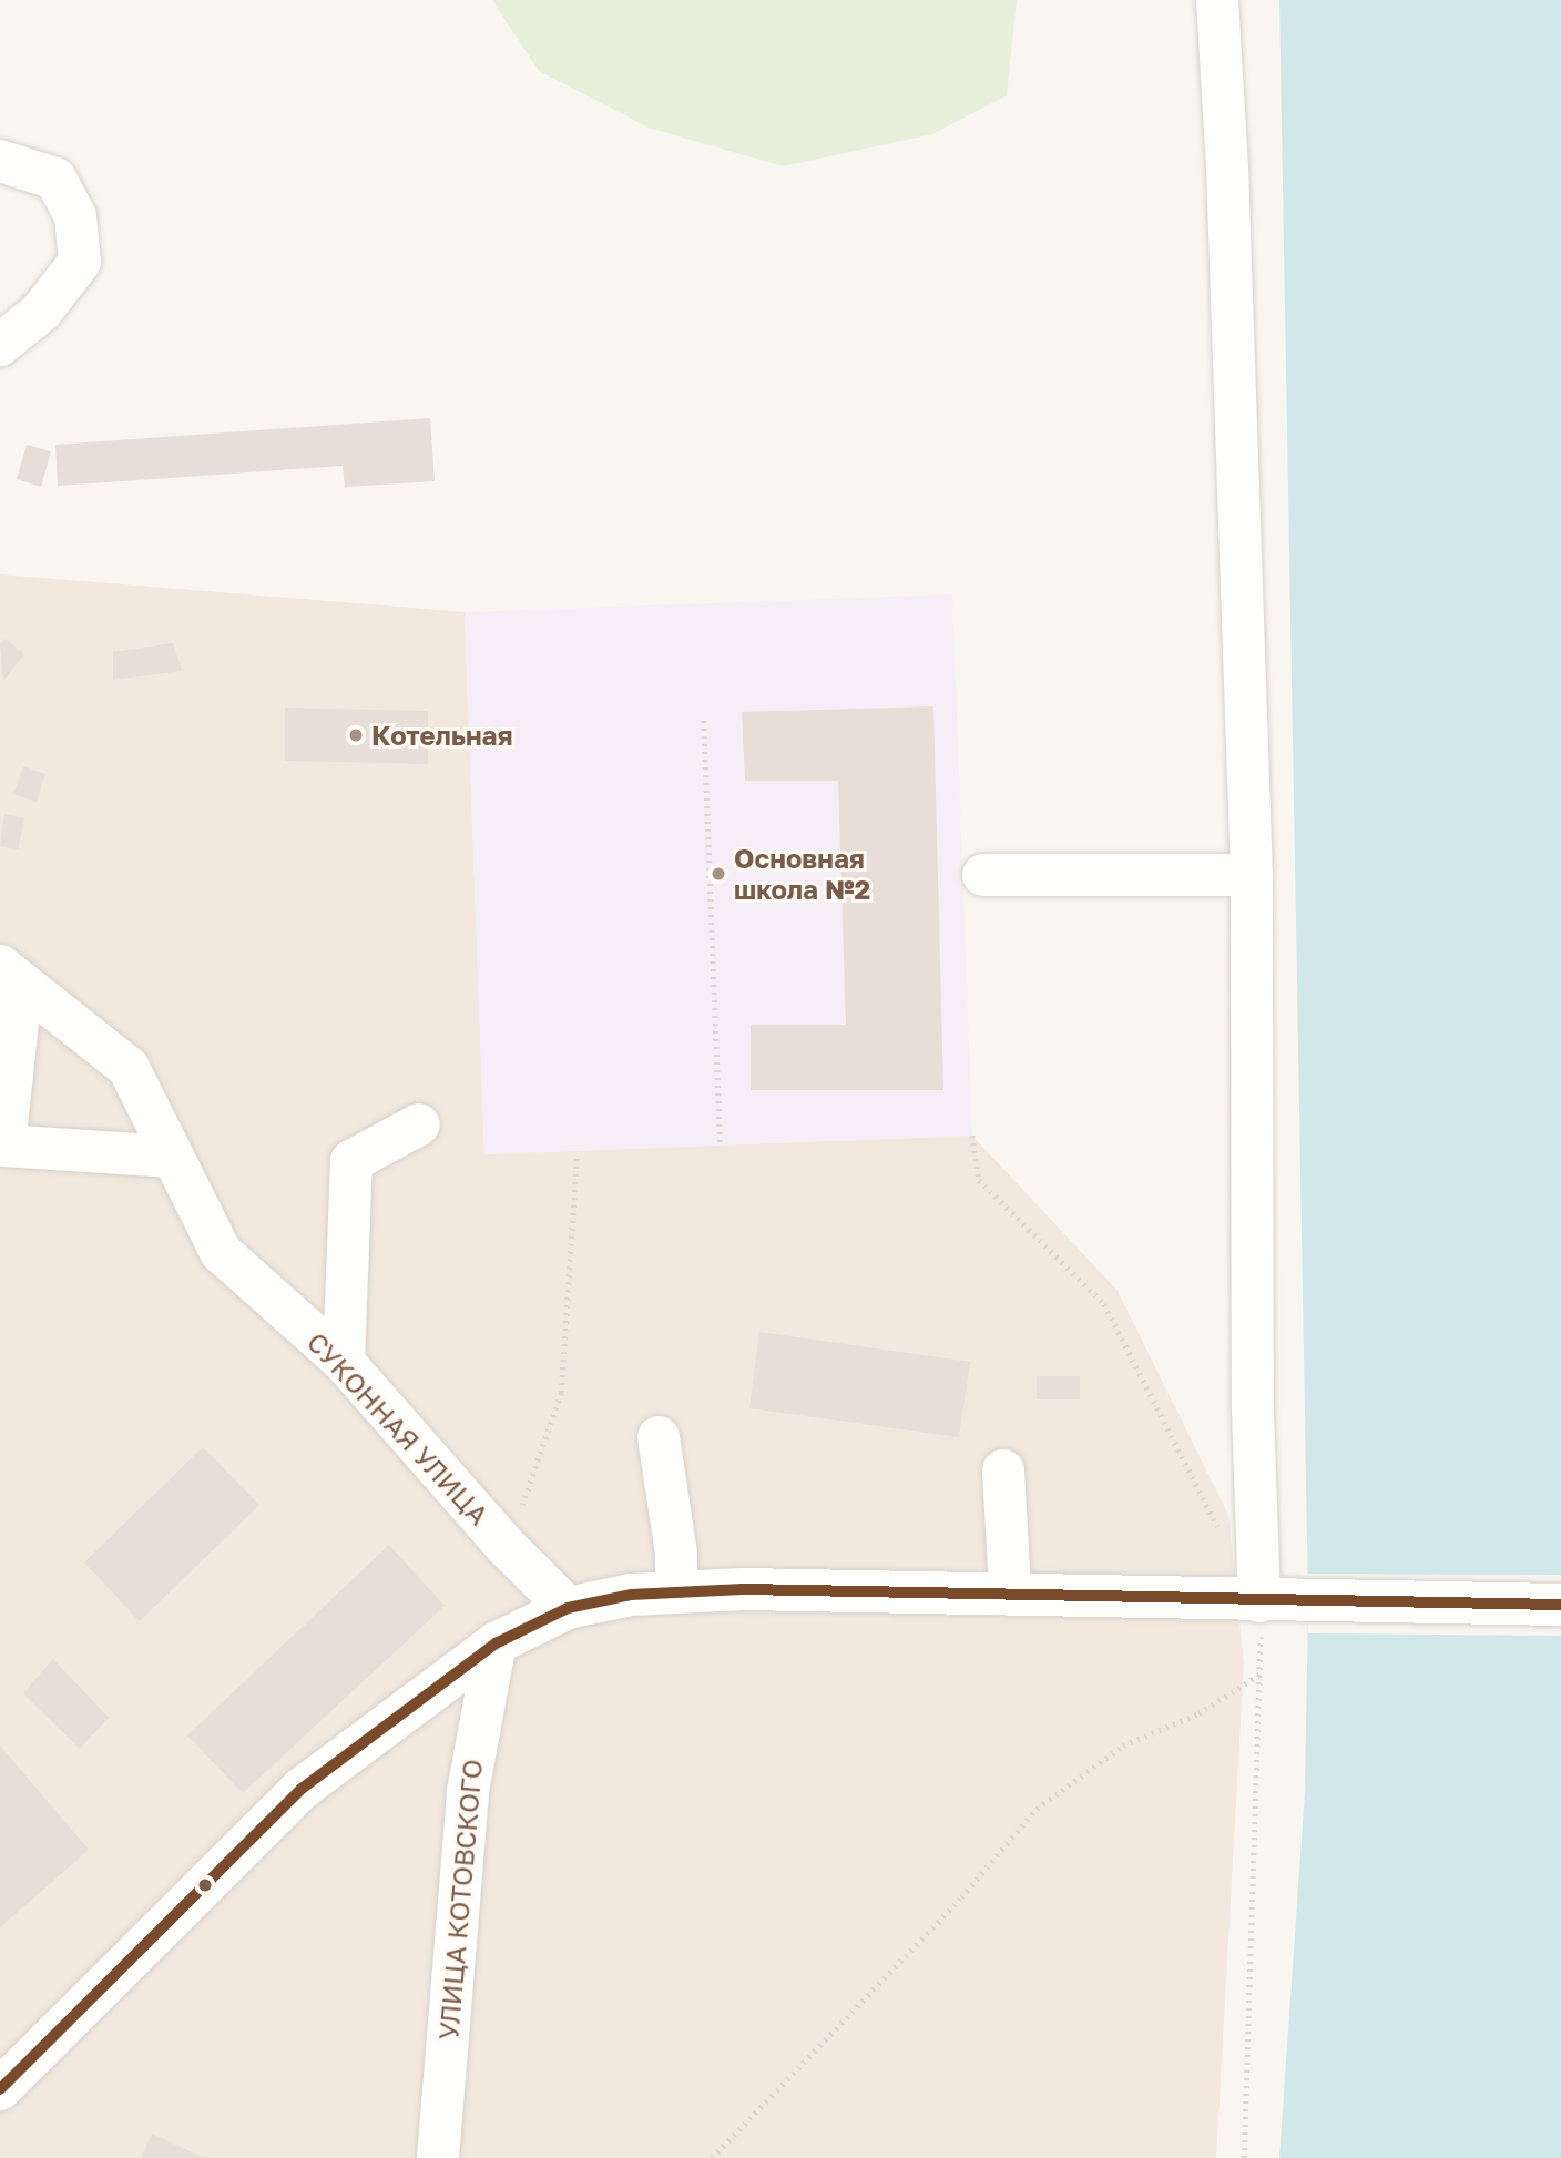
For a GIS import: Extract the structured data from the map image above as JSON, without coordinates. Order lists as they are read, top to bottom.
{
  "streets": {
    "street": ["СУКОННАЯ УЛИЦА", "УЛИЦА КОТОВСКОГО"]
  },
  "places": ["Котельная", "Основная школа №2"]
}
